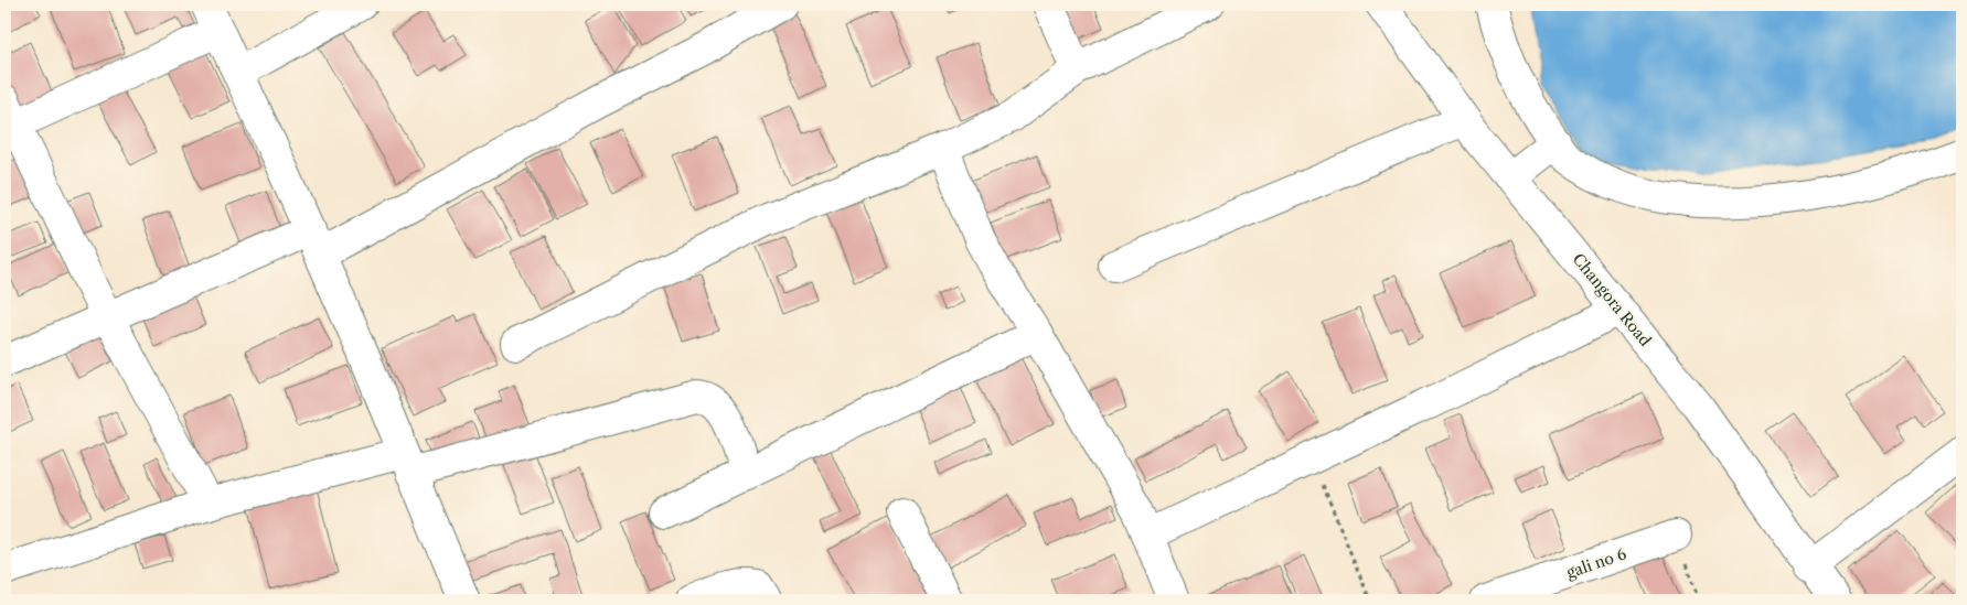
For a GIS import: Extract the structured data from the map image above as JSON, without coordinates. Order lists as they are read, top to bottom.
{
  "streets": {
    "street": ["Changora Road", "gali no 6"]
  }
}
